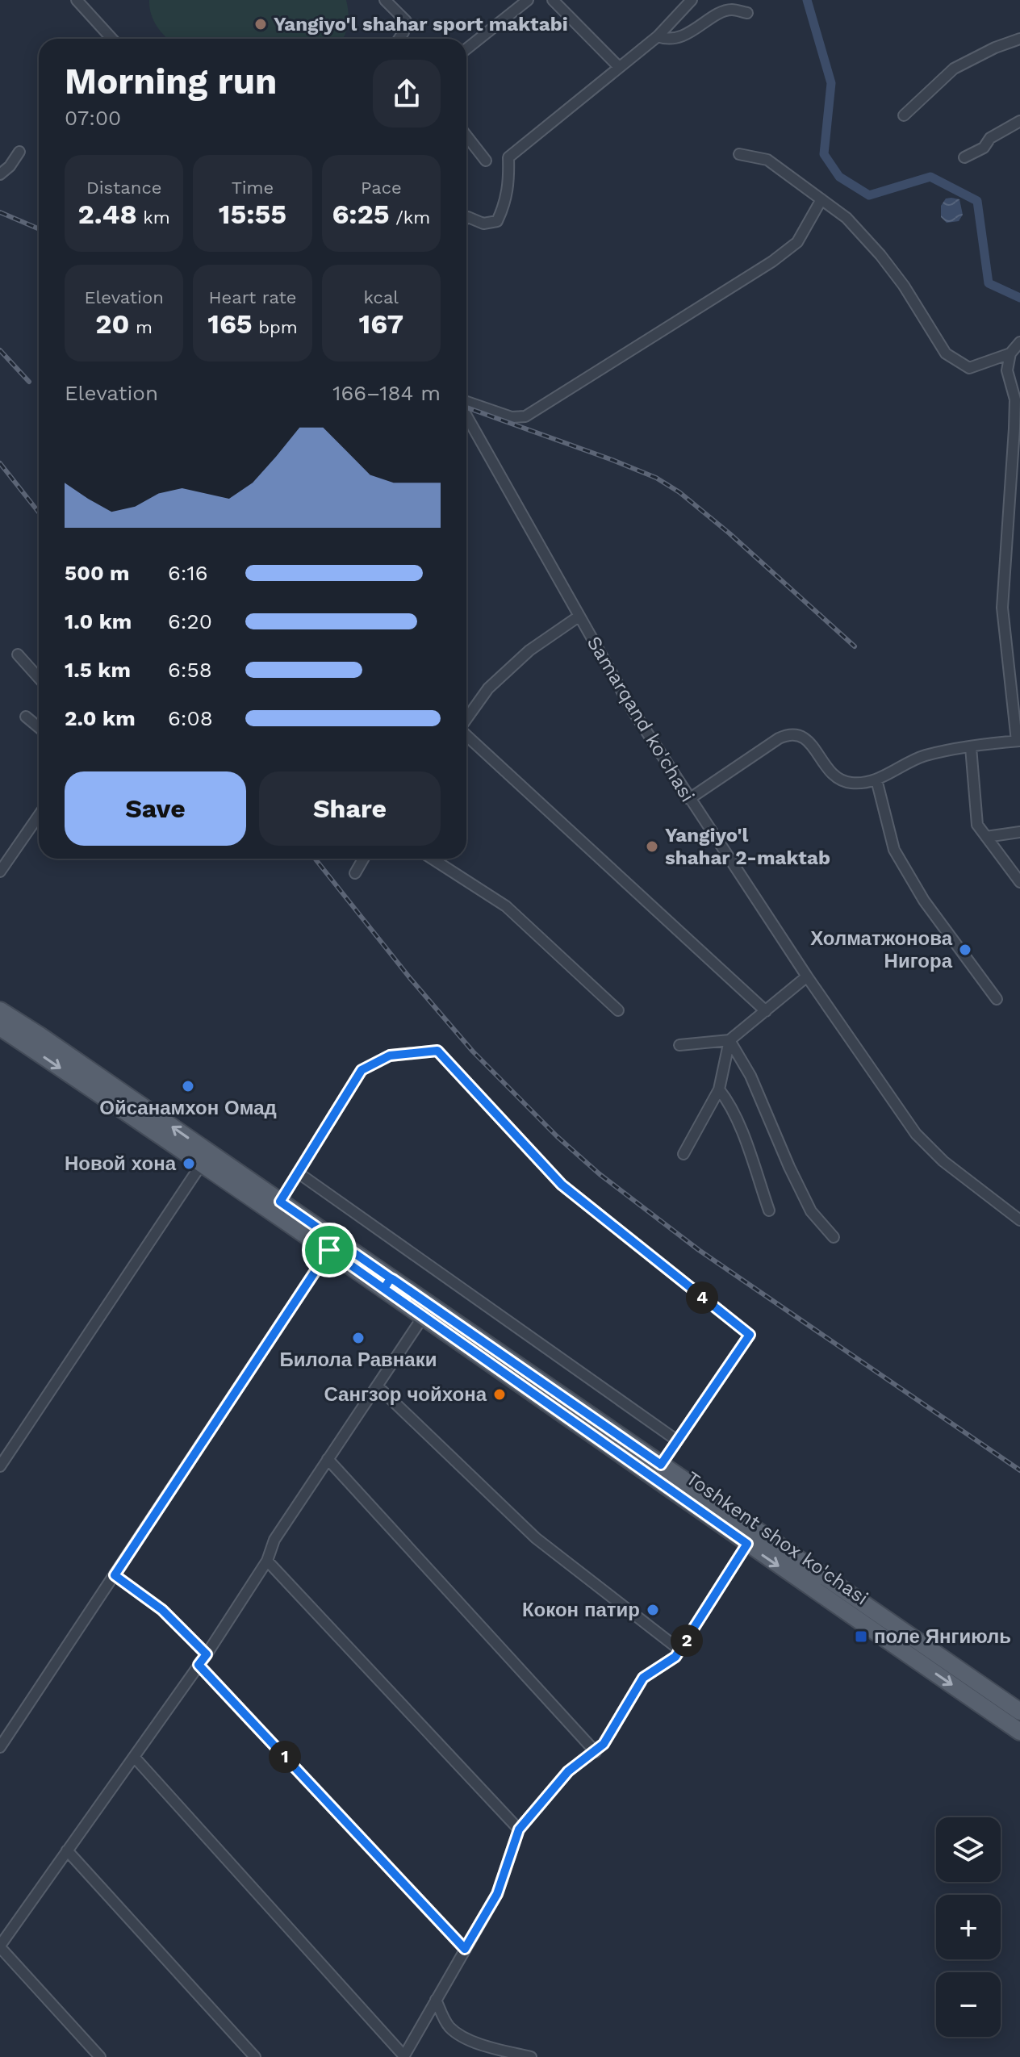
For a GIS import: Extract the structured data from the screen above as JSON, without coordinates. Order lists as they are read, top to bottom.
{
  "streets": {
    "main road": ["Toshkent shox ko'chasi"],
    "street": ["Samarqand ko'chasi"]
  },
  "places": {
    "other": [
      "Yangiyo'l shahar sport maktabi",
      "Yangiyo'l shahar 2-maktab",
      "Холматжонова Нигора",
      "Ойсанамхон Омад",
      "Новой хона",
      "Билола Равнаки",
      "Сангзор чойхона",
      "Кокон патир"
    ],
    "transit": ["поле Янгиюль"]
  },
  "page": {
    "heading": ["Morning run", "07:00"],
    "stats": [
      ["Distance", "2.48 km"],
      ["Time", "15:55"],
      ["Pace", "6:25 /km"],
      ["Elevation", "20 m"],
      ["Heart rate", "165 bpm"],
      ["kcal", "167"]
    ],
    "chart": ["Elevation", "166–184 m"],
    "list": [
      {
        "name": "500 m",
        "note": "6:16"
      },
      {
        "name": "1.0 km",
        "note": "6:20"
      },
      {
        "name": "1.5 km",
        "note": "6:58"
      },
      {
        "name": "2.0 km",
        "note": "6:08"
      }
    ],
    "buttons": ["Save", "Share"],
    "pins": ["4", "2", "1"],
    "map_buttons": ["+", "−"]
  }
}
